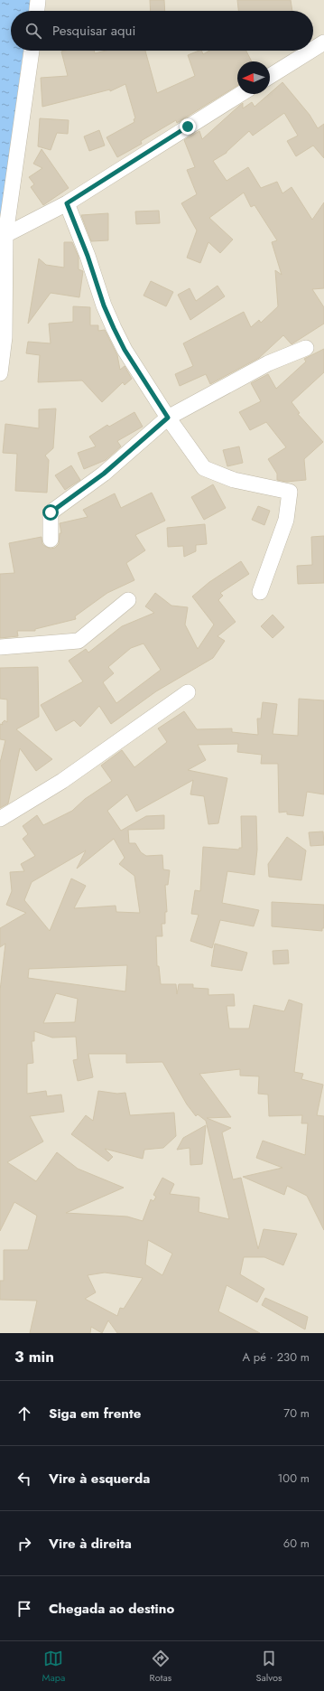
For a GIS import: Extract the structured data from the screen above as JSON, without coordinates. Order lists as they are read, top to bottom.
{
  "north": "left",
  "page": {
    "search": "Pesquisar aqui",
    "heading": ["3 min", "A pé · 230 m"],
    "list": [
      ["Siga em frente", "70 m"],
      ["Vire à esquerda", "100 m"],
      ["Vire à direita", "60 m"],
      "Chegada ao destino"
    ],
    "nav": ["Mapa", "Rotas", "Salvos"]
  }
}
